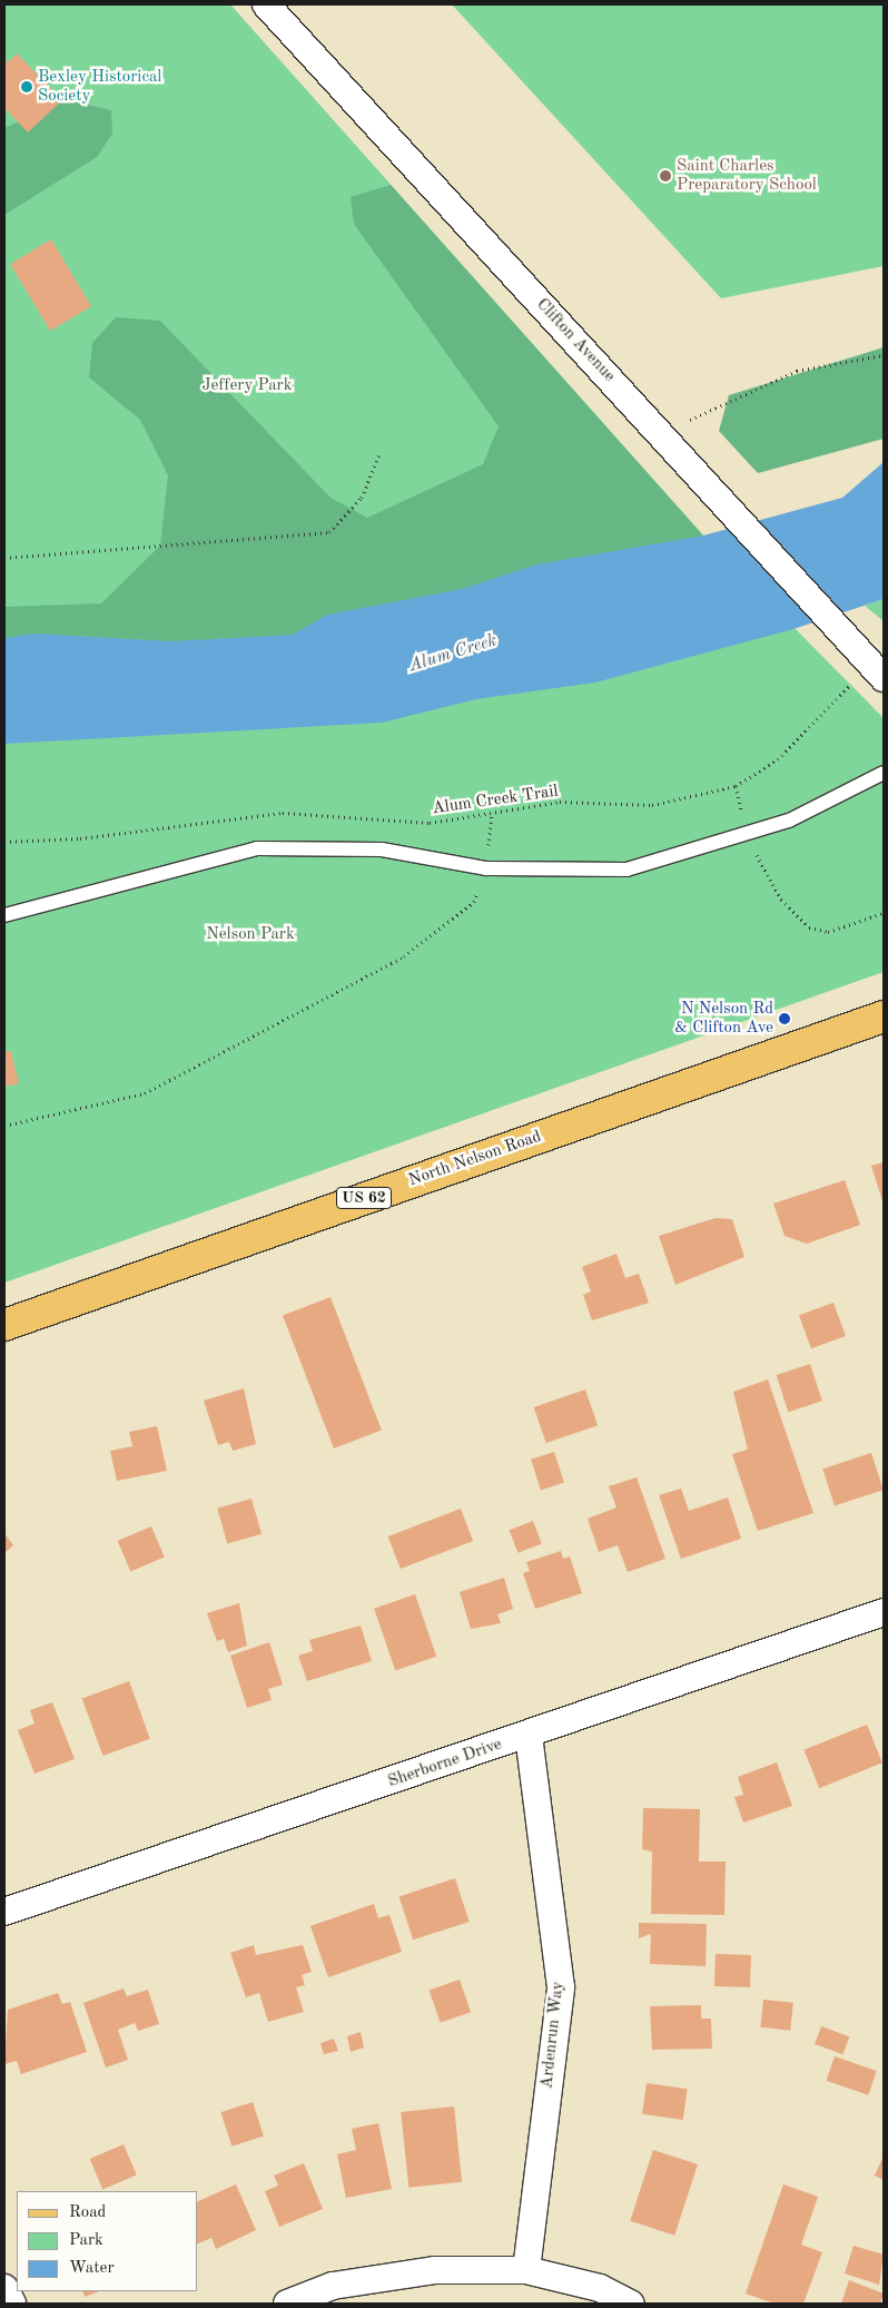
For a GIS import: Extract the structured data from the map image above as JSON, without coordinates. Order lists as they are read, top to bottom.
{
  "streets": {
    "main road": ["North Nelson Road", "US 62"],
    "street": ["Clifton Avenue", "Sherborne Drive", "Ardenrun Way"],
    "path": ["Alum Creek Trail"]
  },
  "crossings": [
    ["Sherborne Drive", "Ardenrun Way"]
  ],
  "water": ["Alum Creek"],
  "parks": ["Jeffery Park", "Nelson Park"],
  "places": ["Bexley Historical Society", "Saint Charles Preparatory School", "N Nelson Rd & Clifton Ave"],
  "legend": ["Road", "Park", "Water"]
}
